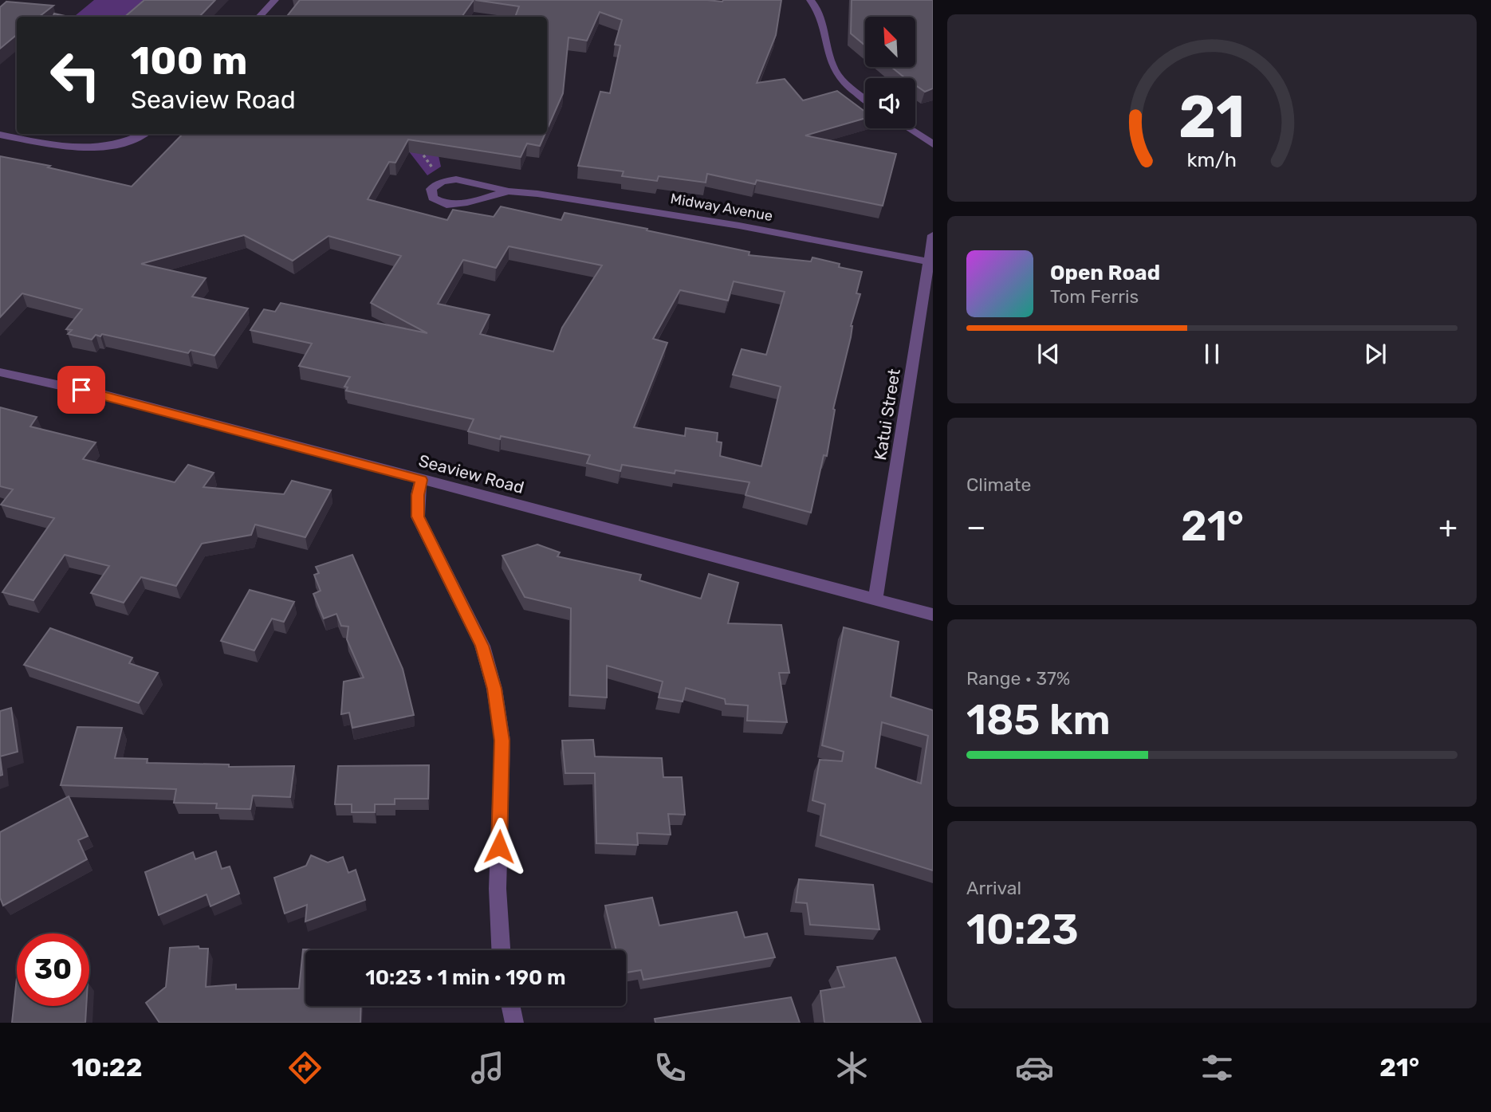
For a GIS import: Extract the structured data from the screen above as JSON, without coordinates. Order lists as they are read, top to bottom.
{
  "streets": {
    "street": ["Midway Avenue", "Katui Street", "Seaview Road"]
  },
  "crossings": [
    ["Midway Avenue", "Katui Street"],
    ["Katui Street", "Seaview Road"]
  ],
  "north": "top left",
  "page": {
    "turn": ["100 m", "Seaview Road"],
    "song": ["Open Road", "Tom Ferris"],
    "tile": [
      "Climate",
      ["Range · 37%", "185 km"],
      ["Arrival", "10:23"]
    ],
    "heat": ["−", "21°", "+"],
    "limit": "30",
    "trip": "10:23 · 1 min · 190 m",
    "tabs": ["10:22", "21°"],
    "gauge": ["21", "km/h"]
  }
}
